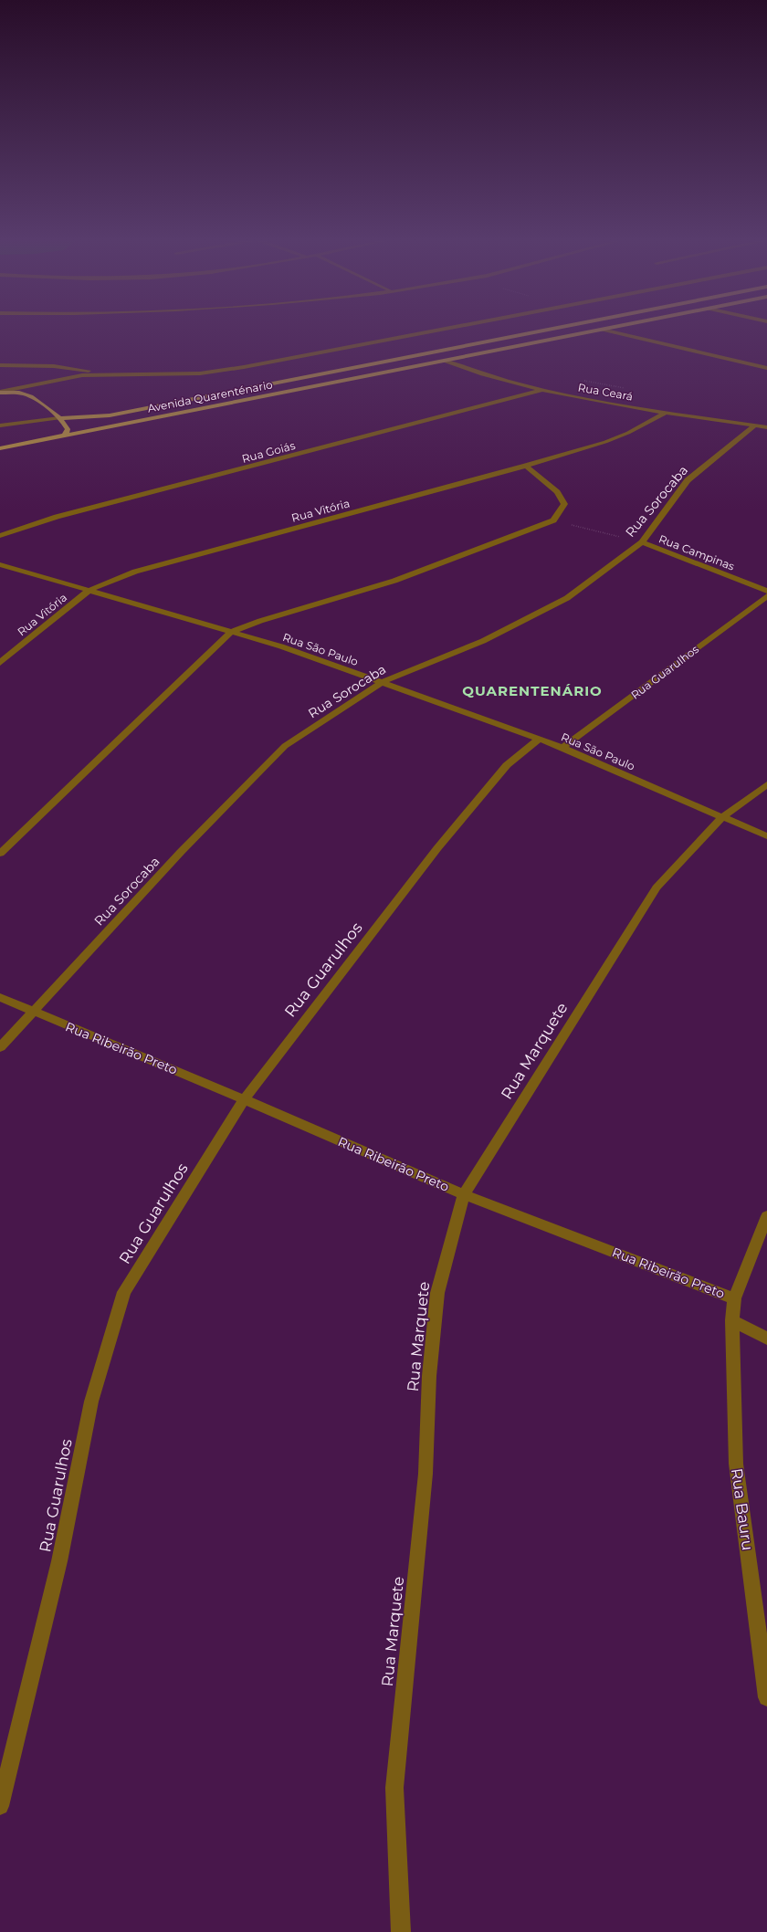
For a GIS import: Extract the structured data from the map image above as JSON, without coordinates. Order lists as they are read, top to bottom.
{
  "streets": {
    "main road": ["Avenida Quarenténario"],
    "street": [
      "Rua Ceará",
      "Rua Goiás",
      "Rua Sorocaba",
      "Rua Vitória",
      "Rua Campinas",
      "Rua São Paulo",
      "Rua Guarulhos",
      "Rua Ribeirão Preto",
      "Rua Marquete",
      "Rua Bauru"
    ]
  },
  "crossings": [
    ["Rua Ceará", "Avenida Quarenténario"],
    ["Rua Ceará", "Rua Goiás"],
    ["Rua Ceará", "Rua Sorocaba"],
    ["Rua Ceará", "Rua Vitória"],
    ["Rua Sorocaba", "Rua Campinas"],
    ["Rua Sorocaba", "Rua São Paulo"],
    ["Rua Sorocaba", "Rua Ribeirão Preto"],
    ["Rua Vitória", "Rua São Paulo"],
    ["Rua São Paulo", "Rua Guarulhos"],
    ["Rua São Paulo", "Rua Marquete"],
    ["Rua Guarulhos", "Rua Ribeirão Preto"],
    ["Rua Ribeirão Preto", "Rua Marquete"],
    ["Rua Ribeirão Preto", "Rua Bauru"]
  ],
  "districts": ["QUARENTENÁRIO"]
}
